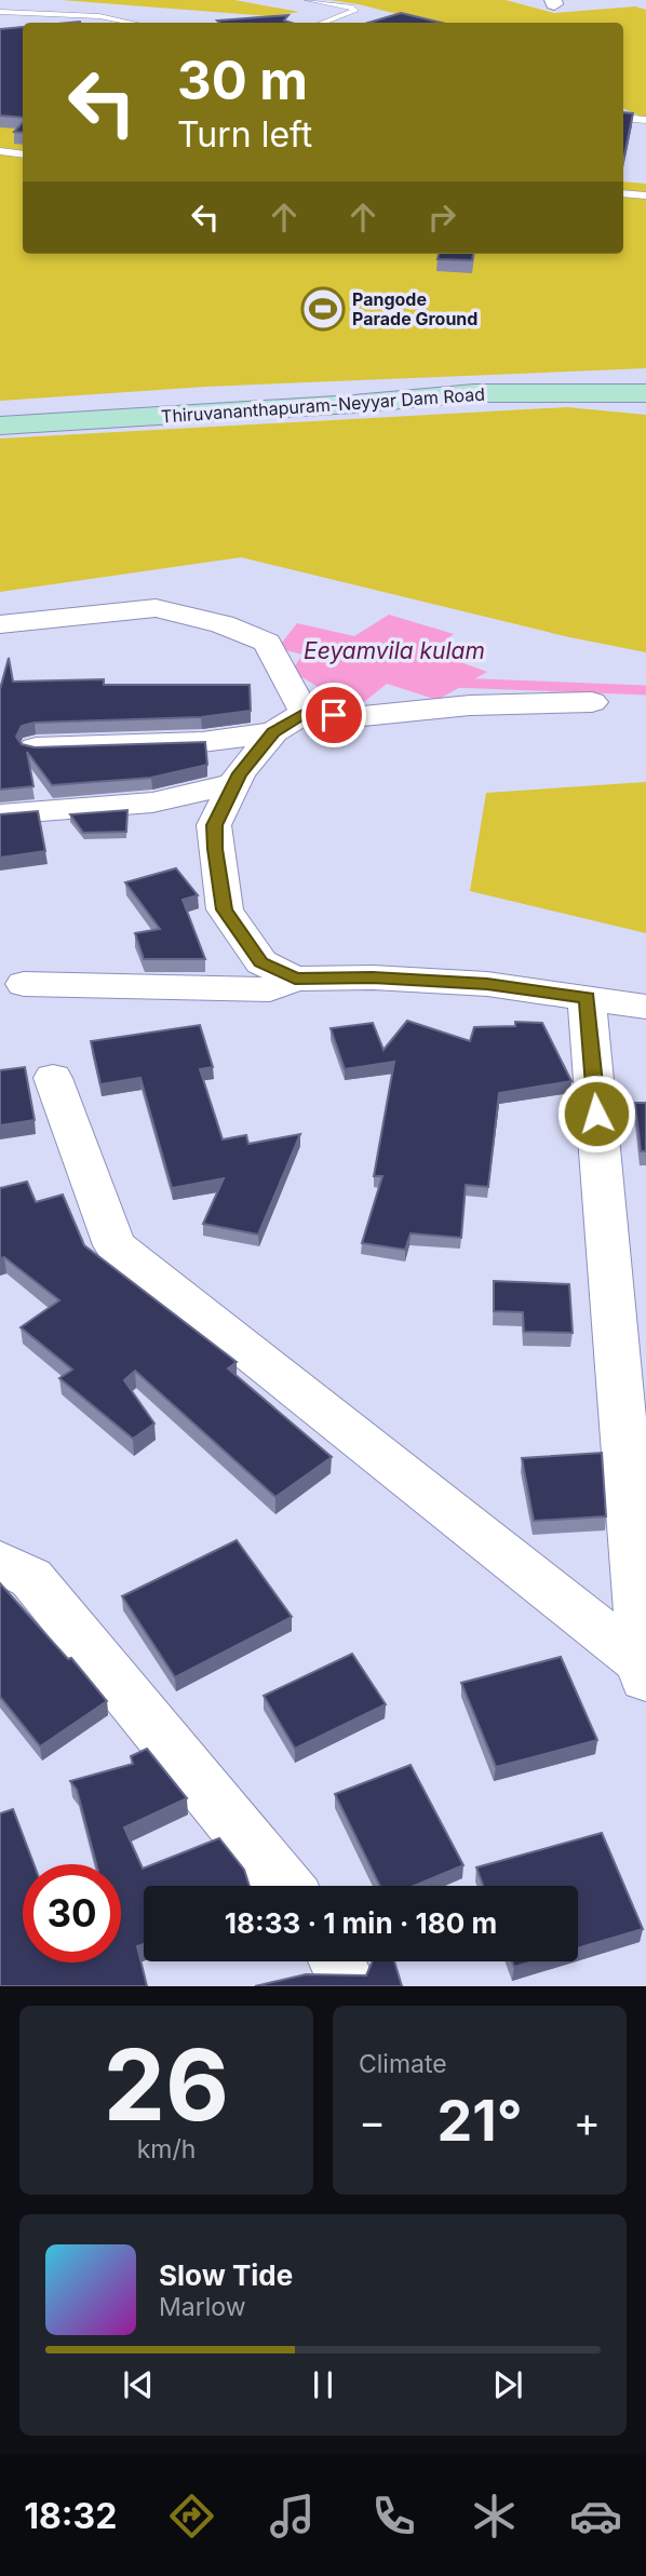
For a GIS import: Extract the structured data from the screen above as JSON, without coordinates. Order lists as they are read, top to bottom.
{
  "streets": {
    "main road": ["Thiruvananthapuram-Neyyar Dam Road"]
  },
  "water": ["Eeyamvila kulam"],
  "places": {
    "sports": ["Pangode Parade Ground"]
  },
  "page": {
    "turn": ["30 m", "Turn left"],
    "limit": "30",
    "trip": "18:33 · 1 min · 180 m",
    "tile": [
      ["26", "km/h"],
      "Climate"
    ],
    "heat": ["−", "21°", "+"],
    "song": ["Slow Tide", "Marlow"],
    "tabs": "18:32"
  }
}
